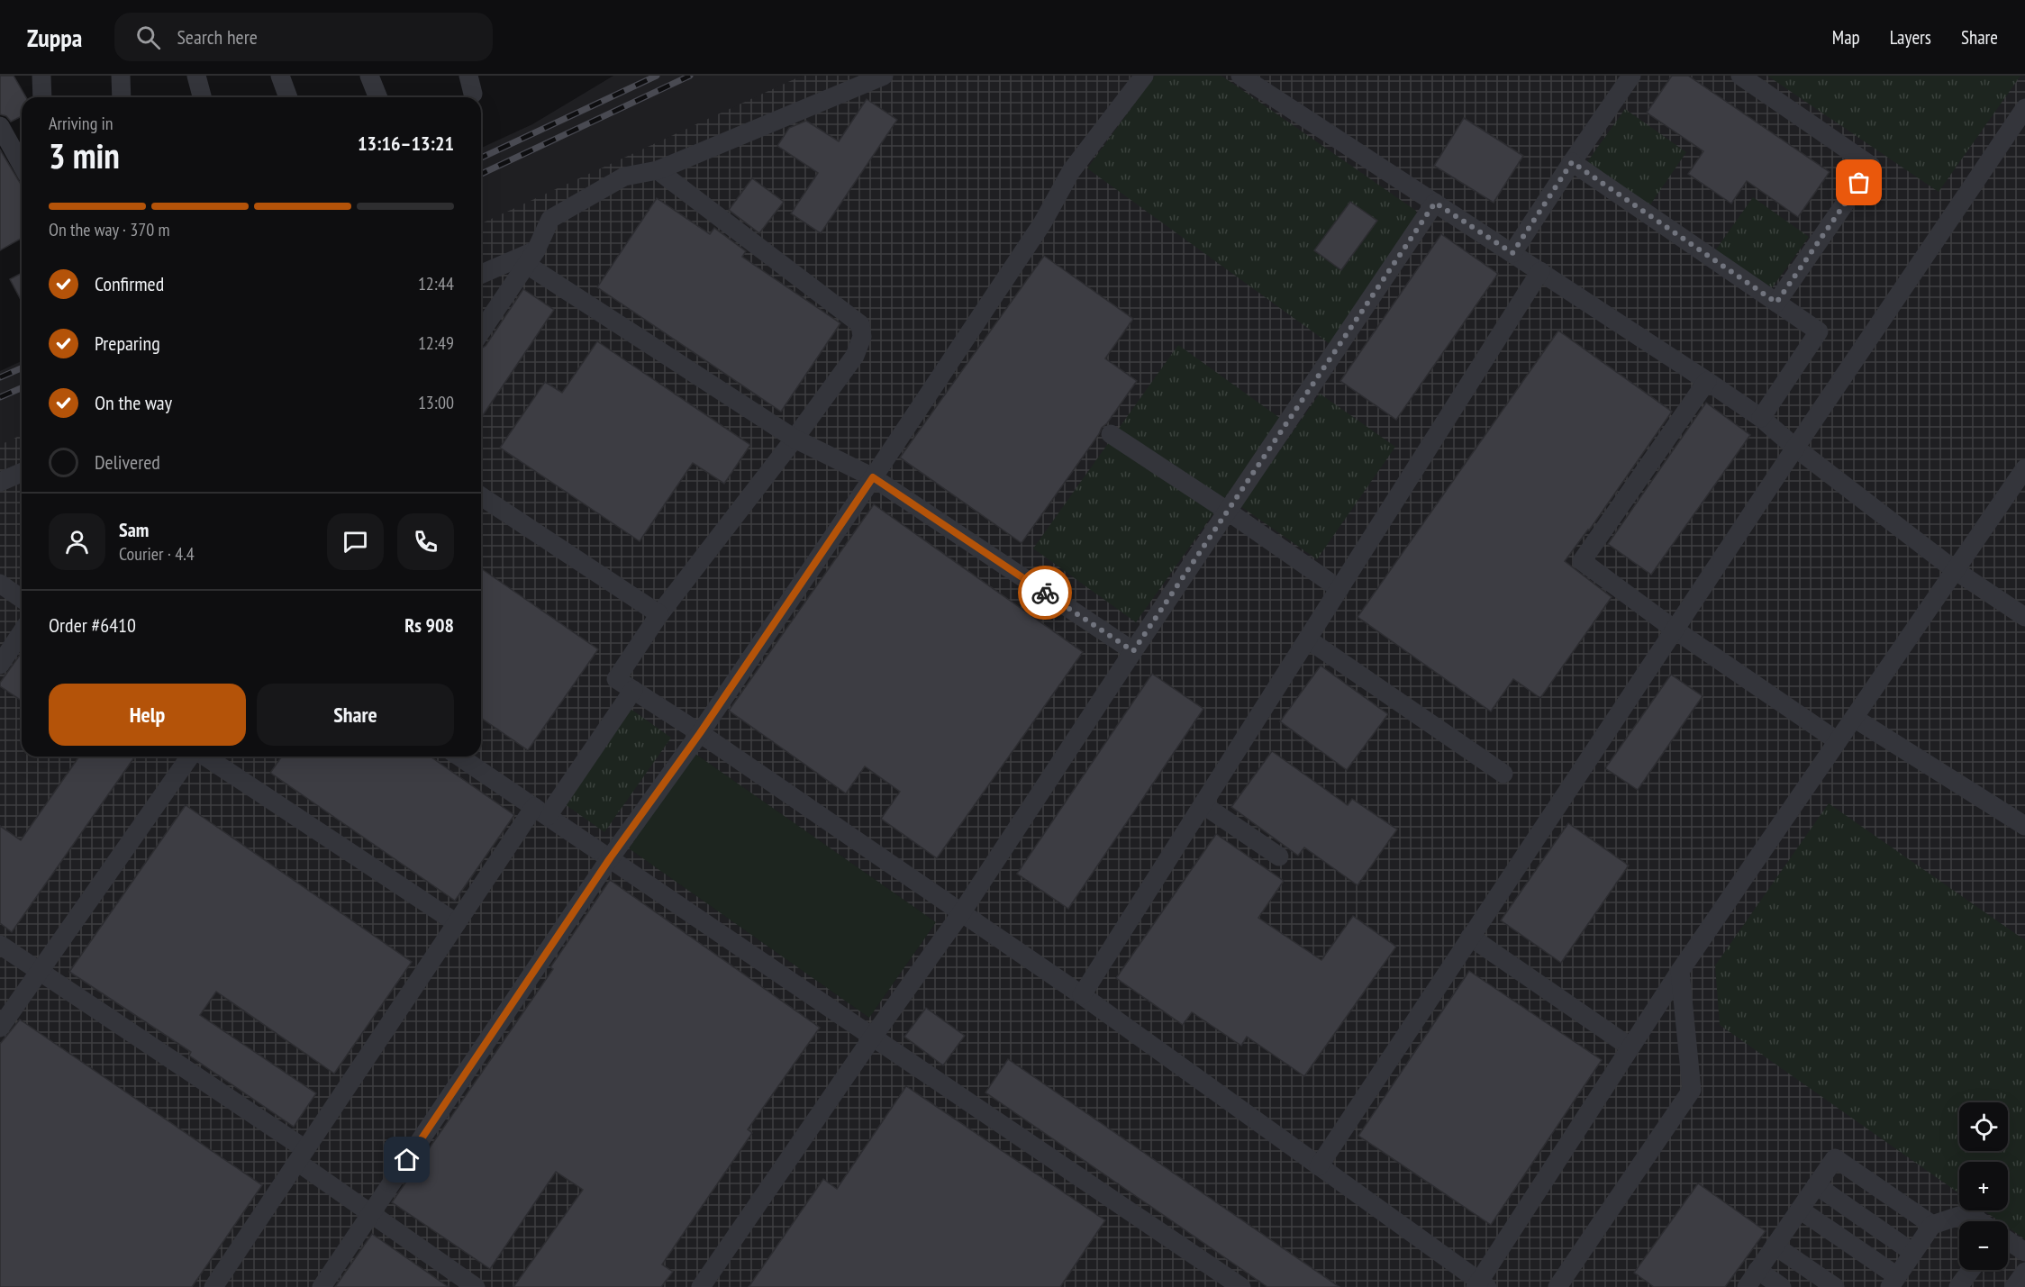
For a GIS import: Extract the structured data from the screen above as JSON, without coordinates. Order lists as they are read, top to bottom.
{
  "page": {
    "header": "Zuppa",
    "search": "Search here",
    "nav": ["Map", "Layers", "Share"],
    "heading": ["3 min", "Arriving in", "13:16–13:21"],
    "panel": [
      "Sam",
      "Courier · 4.4",
      "Order #6410",
      "Rs 908"
    ],
    "bar": "On the way · 370 m",
    "list": [
      ["Confirmed", "12:44"],
      ["Preparing", "12:49"],
      ["On the way", "13:00"],
      "Delivered"
    ],
    "buttons": ["Help", "Share"],
    "map_buttons": ["+", "−"]
  }
}
